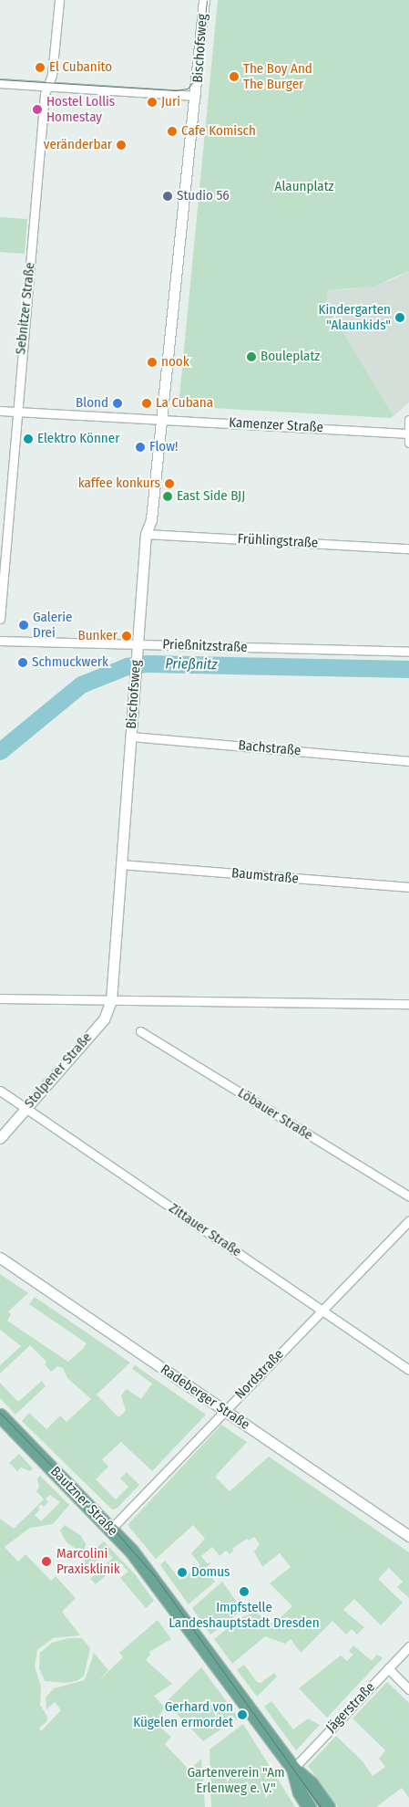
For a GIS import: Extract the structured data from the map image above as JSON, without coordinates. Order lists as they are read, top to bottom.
{
  "streets": {
    "main road": ["Bautzner Straße"],
    "street": [
      "Bischofsweg",
      "Sebnitzer Straße",
      "Kamenzer Straße",
      "Frühlingstraße",
      "Prießnitzstraße",
      "Bachstraße",
      "Baumstraße",
      "Stolpener Straße",
      "Löbauer Straße",
      "Zittauer Straße",
      "Nordstraße",
      "Radeberger Straße",
      "Jägerstraße"
    ]
  },
  "crossings": [
    ["Bischofsweg", "Kamenzer Straße"],
    ["Bischofsweg", "Frühlingstraße"],
    ["Bischofsweg", "Prießnitzstraße"],
    ["Bischofsweg", "Bachstraße"],
    ["Bischofsweg", "Baumstraße"],
    ["Bischofsweg", "Stolpener Straße"],
    ["Sebnitzer Straße", "Kamenzer Straße"],
    ["Stolpener Straße", "Zittauer Straße"],
    ["Zittauer Straße", "Nordstraße"],
    ["Nordstraße", "Radeberger Straße"],
    ["Nordstraße", "Bautzner Straße"],
    ["Bautzner Straße", "Jägerstraße"]
  ],
  "water": ["Prießnitz"],
  "parks": ["Alaunplatz", "Gartenverein \"Am Erlenweg e. V.\""],
  "places": [
    "El Cubanito",
    "The Boy And The Burger",
    "Juri",
    "Hostel Lollis Homestay",
    "Cafe Komisch",
    "veränderbar",
    "Studio 56",
    "Kindergarten \"Alaunkids\"",
    "Bouleplatz",
    "nook",
    "Blond",
    "La Cubana",
    "Elektro Könner",
    "Flow!",
    "kaffee konkurs",
    "East Side BJJ",
    "Galerie Drei",
    "Bunker",
    "Schmuckwerk",
    "Marcolini Praxisklinik",
    "Domus",
    "Impfstelle Landeshauptstadt Dresden",
    "Gerhard von Kügelen ermordet"
  ]
}
